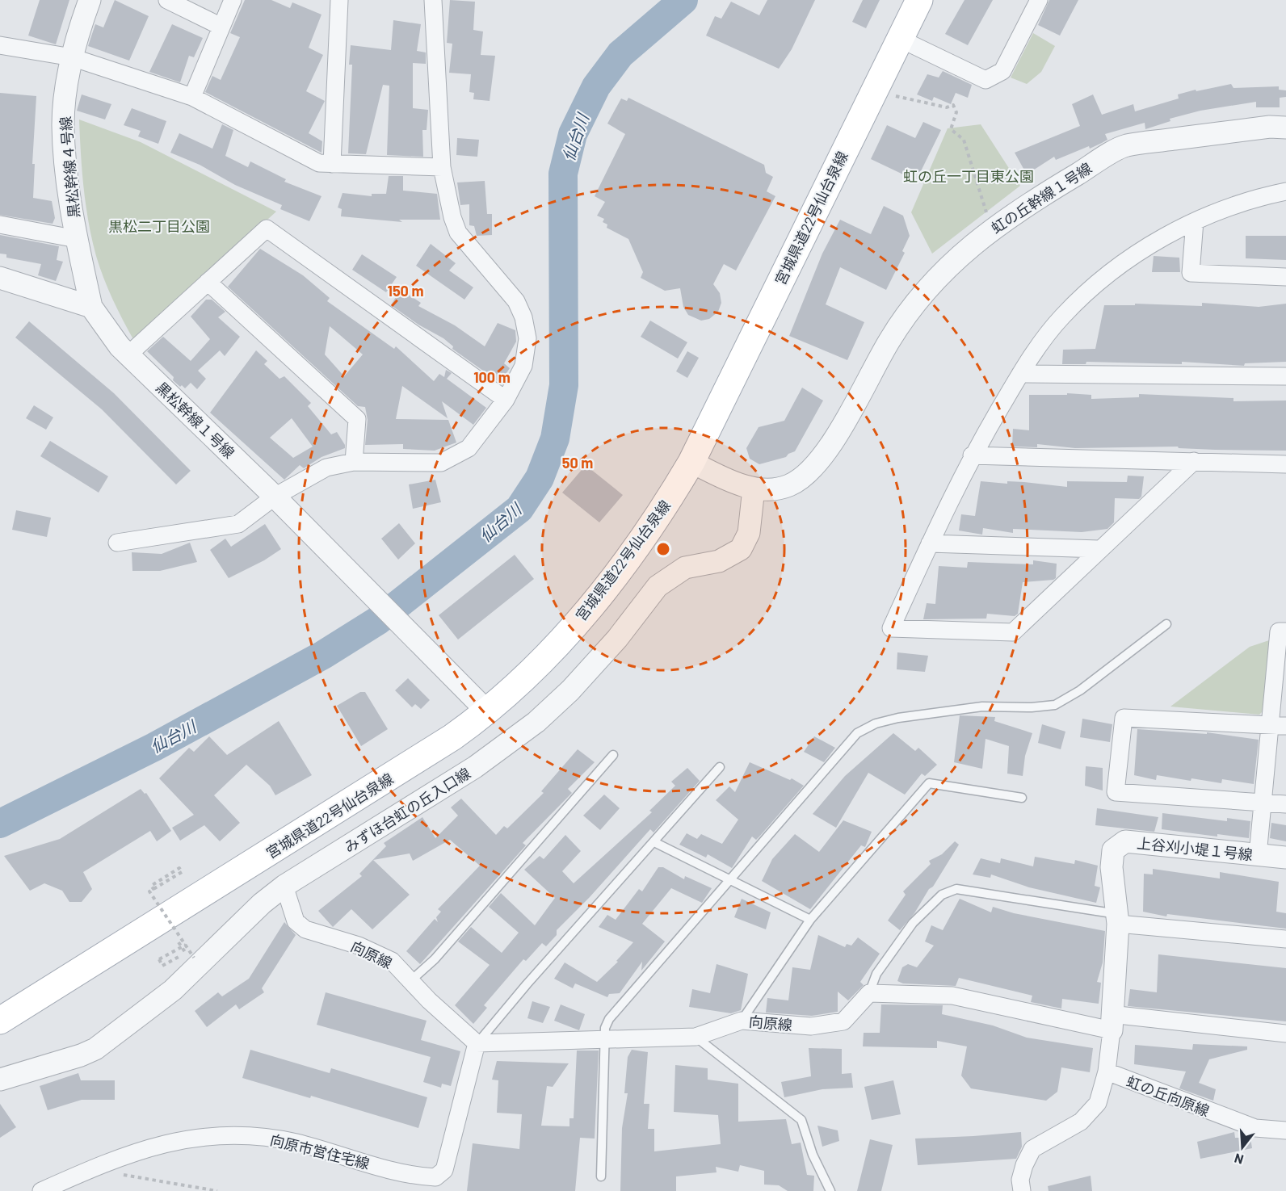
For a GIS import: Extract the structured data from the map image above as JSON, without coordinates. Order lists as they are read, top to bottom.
{
  "streets": {
    "main road": ["宮城県道22号仙台泉線"],
    "street": [
      "黒松幹線４号線",
      "虹の丘幹線１号線",
      "黒松幹線１号線",
      "みずほ台虹の丘入口線",
      "上谷刈小堤１号線",
      "向原線",
      "虹の丘向原線",
      "向原市営住宅線"
    ]
  },
  "crossings": [
    ["黒松幹線４号線", "黒松幹線１号線"],
    ["虹の丘幹線１号線", "宮城県道22号仙台泉線"],
    ["虹の丘幹線１号線", "みずほ台虹の丘入口線"],
    ["宮城県道22号仙台泉線", "黒松幹線１号線"],
    ["みずほ台虹の丘入口線", "向原線"],
    ["向原線", "向原市営住宅線"]
  ],
  "water": ["仙台川"],
  "parks": ["虹の丘一丁目東公園", "黒松二丁目公園"],
  "north": "bottom",
  "rings": ["150 m", "100 m", "50 m"]
}
